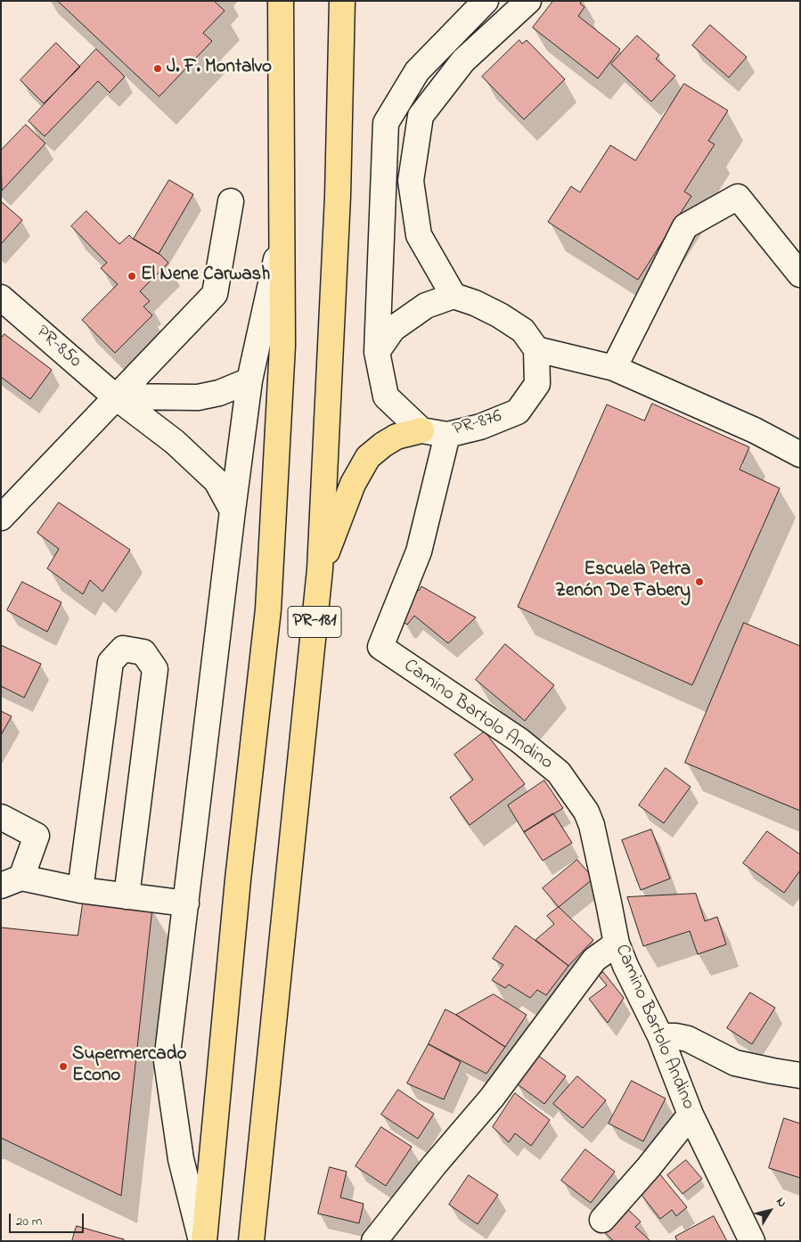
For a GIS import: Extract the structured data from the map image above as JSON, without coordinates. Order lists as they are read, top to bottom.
{
  "streets": {
    "main road": ["PR-181"],
    "street": ["PR-850", "PR-876", "Camino Bartolo Andino"]
  },
  "crossings": [
    ["PR-876", "Camino Bartolo Andino"]
  ],
  "places": [
    "J. F. Montalvo",
    "El Nene Carwash",
    "Escuela Petra Zenón De Fabery",
    "Supermercado Econo"
  ],
  "scale_bar": "20 m",
  "north": "top right"
}
